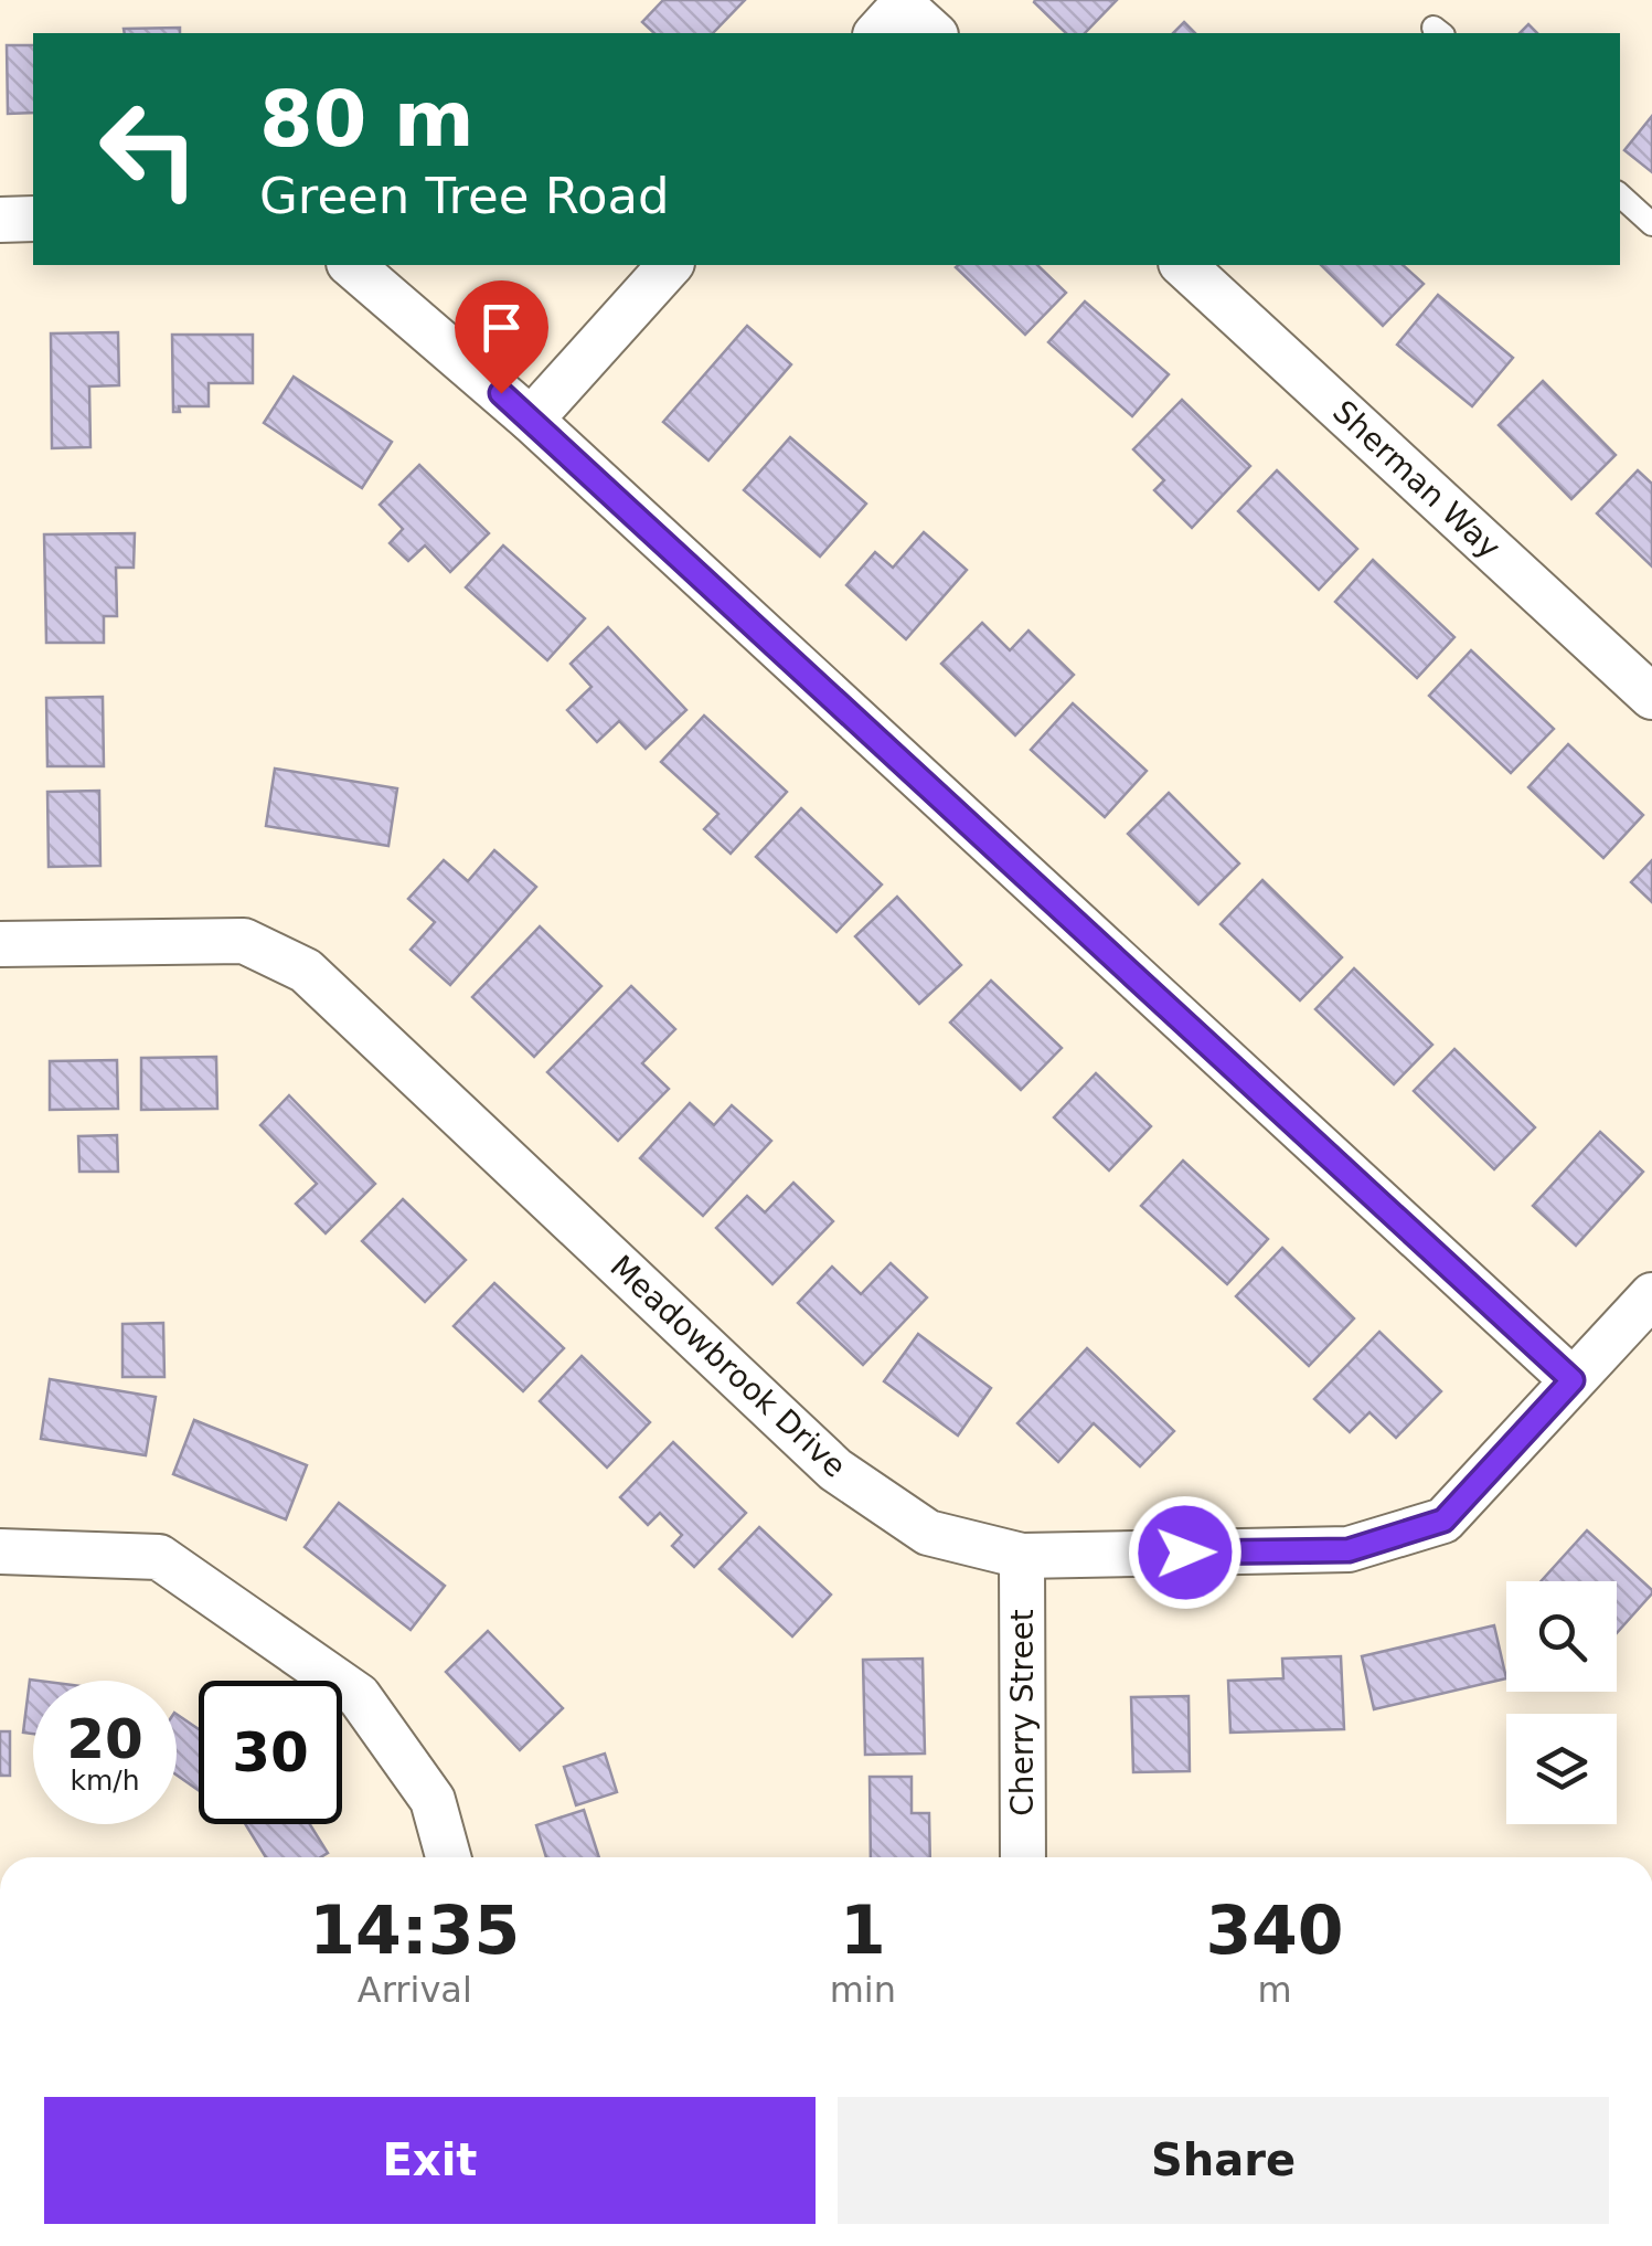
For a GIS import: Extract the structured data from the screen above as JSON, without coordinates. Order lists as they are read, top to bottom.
{
  "streets": {
    "street": ["Sherman Way", "Meadowbrook Drive", "Cherry Street"]
  },
  "crossings": [
    ["Meadowbrook Drive", "Cherry Street"]
  ],
  "page": {
    "turn": ["80 m", "Green Tree Road"],
    "speed": "20 km/h",
    "limit": "30",
    "eta": [
      "14:35",
      "Arrival",
      "1",
      "min",
      "340",
      "m"
    ],
    "buttons": ["Exit", "Share"]
  }
}
